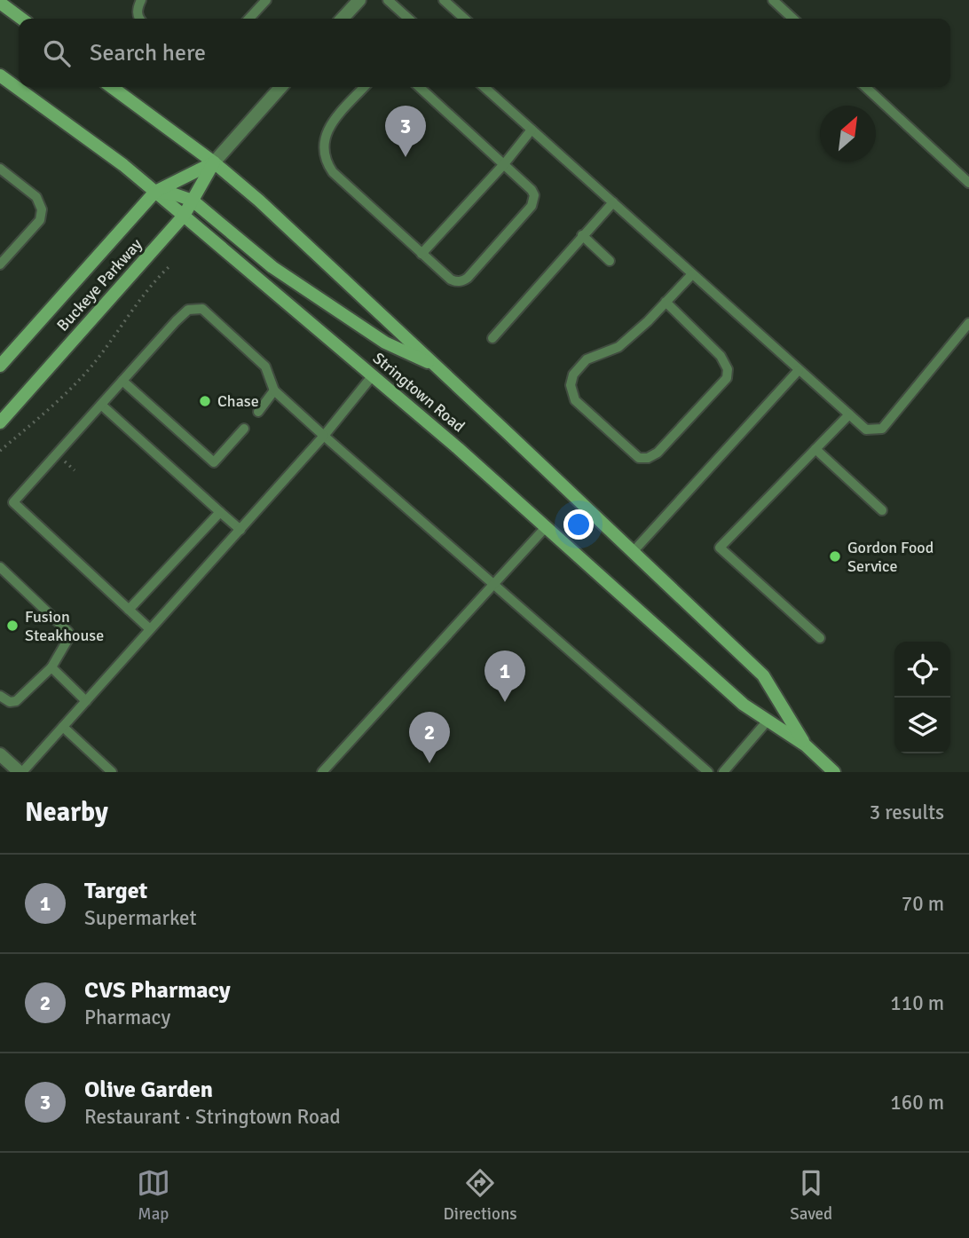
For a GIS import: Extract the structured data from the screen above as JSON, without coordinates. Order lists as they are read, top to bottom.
{
  "streets": {
    "main road": ["Buckeye Parkway", "Stringtown Road"]
  },
  "crossings": [
    ["Buckeye Parkway", "Stringtown Road"]
  ],
  "places": ["Chase", "Gordon Food Service", "Fusion Steakhouse"],
  "north": "top right",
  "page": {
    "search": "Search here",
    "pins": ["3", "1", "2"],
    "heading": ["Nearby", "3 results"],
    "list": [
      {
        "mark": "1",
        "name": "Target",
        "note": "Supermarket",
        "value": "70 m"
      },
      {
        "mark": "2",
        "name": "CVS Pharmacy",
        "note": "Pharmacy",
        "value": "110 m"
      },
      {
        "mark": "3",
        "name": "Olive Garden",
        "note": "Restaurant · Stringtown Road",
        "value": "160 m"
      }
    ],
    "nav": ["Map", "Directions", "Saved"]
  }
}
